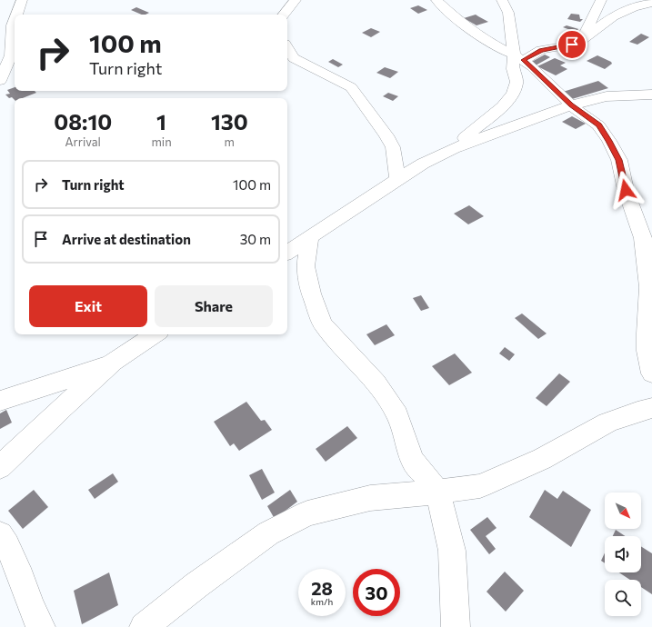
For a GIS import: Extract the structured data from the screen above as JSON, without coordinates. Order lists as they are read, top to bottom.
{
  "north": "bottom right",
  "page": {
    "turn": ["100 m", "Turn right"],
    "eta": [
      "08:10",
      "Arrival",
      "1",
      "min",
      "130",
      "m"
    ],
    "list": [
      {
        "name": "Turn right",
        "value": "100 m"
      },
      {
        "name": "Arrive at destination",
        "value": "30 m"
      }
    ],
    "buttons": ["Exit", "Share"],
    "speed": "28 km/h",
    "limit": "30"
  }
}
